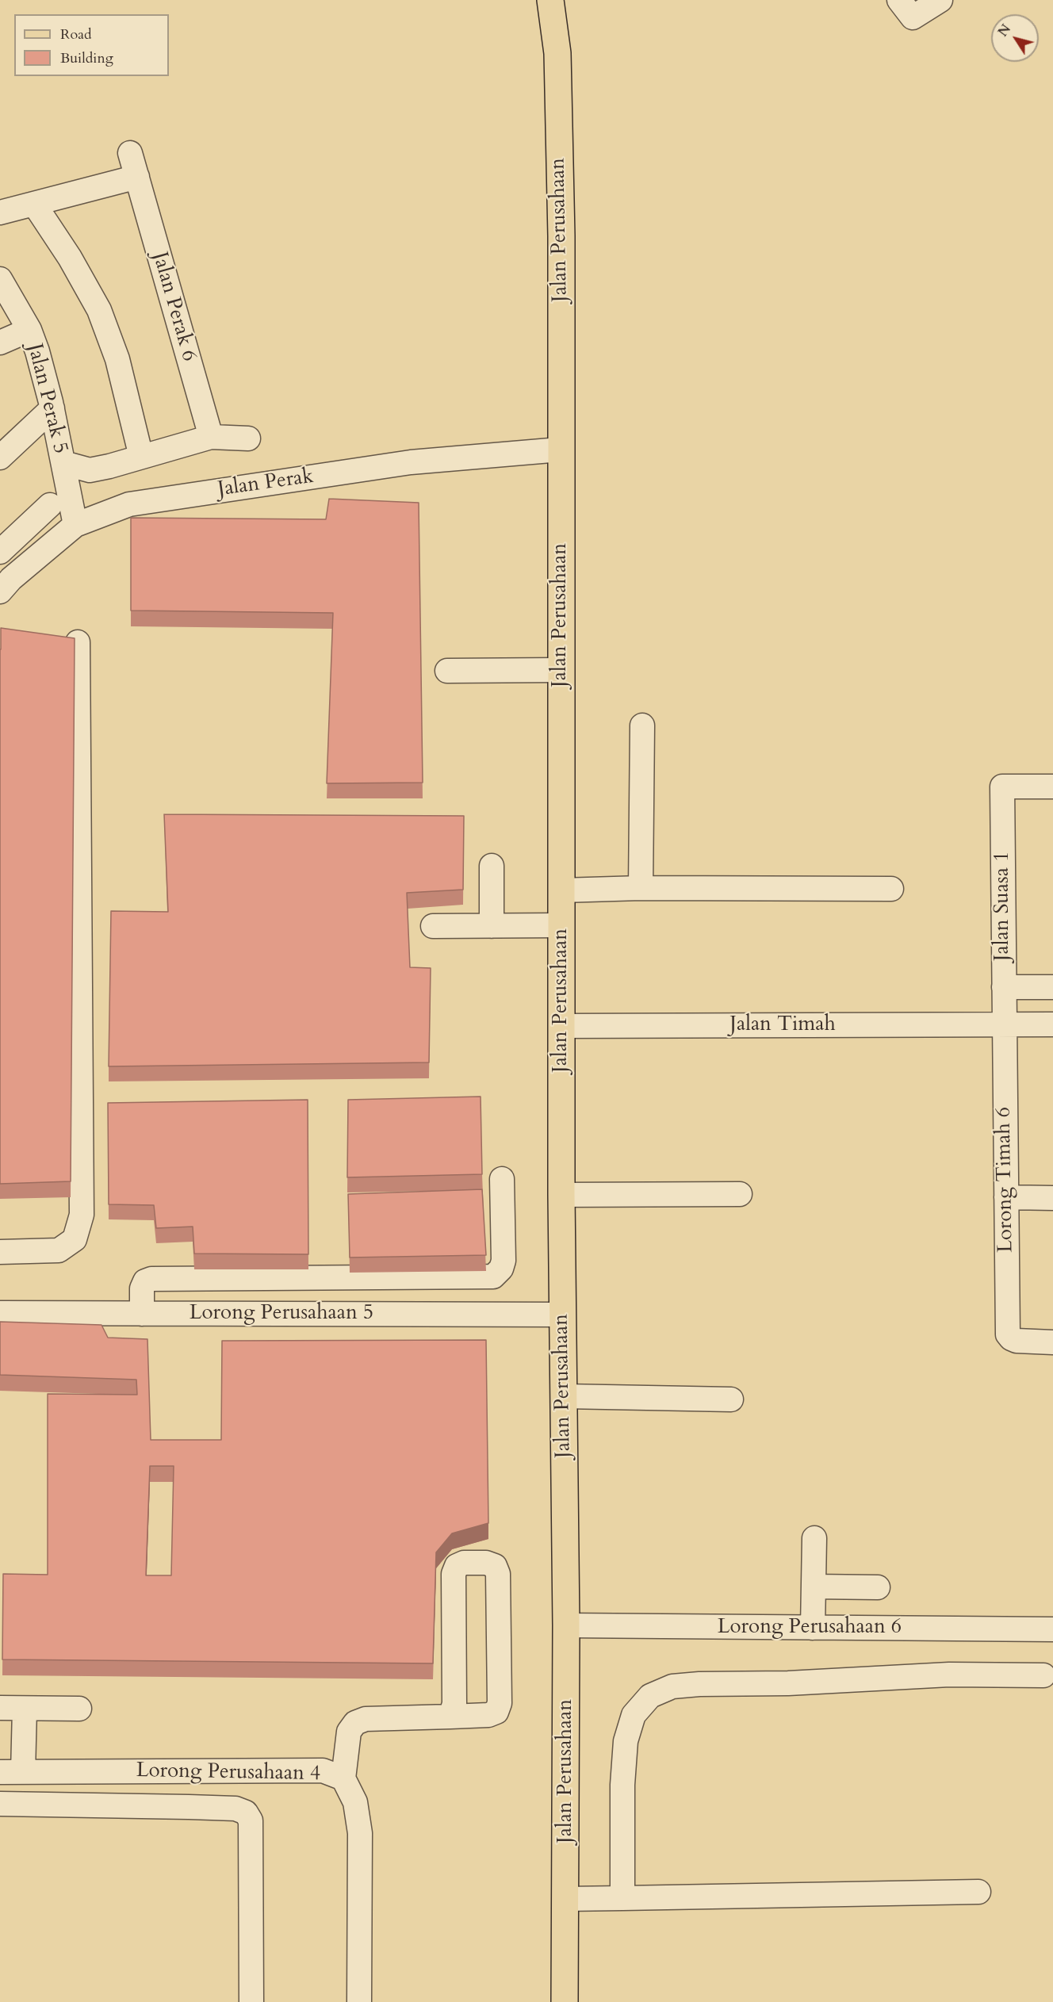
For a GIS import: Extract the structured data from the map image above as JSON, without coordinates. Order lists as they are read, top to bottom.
{
  "streets": {
    "main road": ["Jalan Perusahaan"],
    "street": [
      "Jalan Perak 6",
      "Jalan Perak 5",
      "Jalan Perak",
      "Jalan Suasa 1",
      "Jalan Timah",
      "Lorong Timah 6",
      "Lorong Perusahaan 5",
      "Lorong Perusahaan 6",
      "Lorong Perusahaan 4"
    ]
  },
  "crossings": [
    ["Jalan Perusahaan", "Jalan Perak"],
    ["Jalan Perusahaan", "Jalan Timah"],
    ["Jalan Perusahaan", "Lorong Perusahaan 5"],
    ["Jalan Perusahaan", "Lorong Perusahaan 6"],
    ["Jalan Perak 5", "Jalan Perak"],
    ["Jalan Suasa 1", "Jalan Timah"],
    ["Jalan Suasa 1", "Lorong Timah 6"],
    ["Jalan Timah", "Lorong Timah 6"]
  ],
  "legend": ["Road", "Building"],
  "north": "top left"
}
